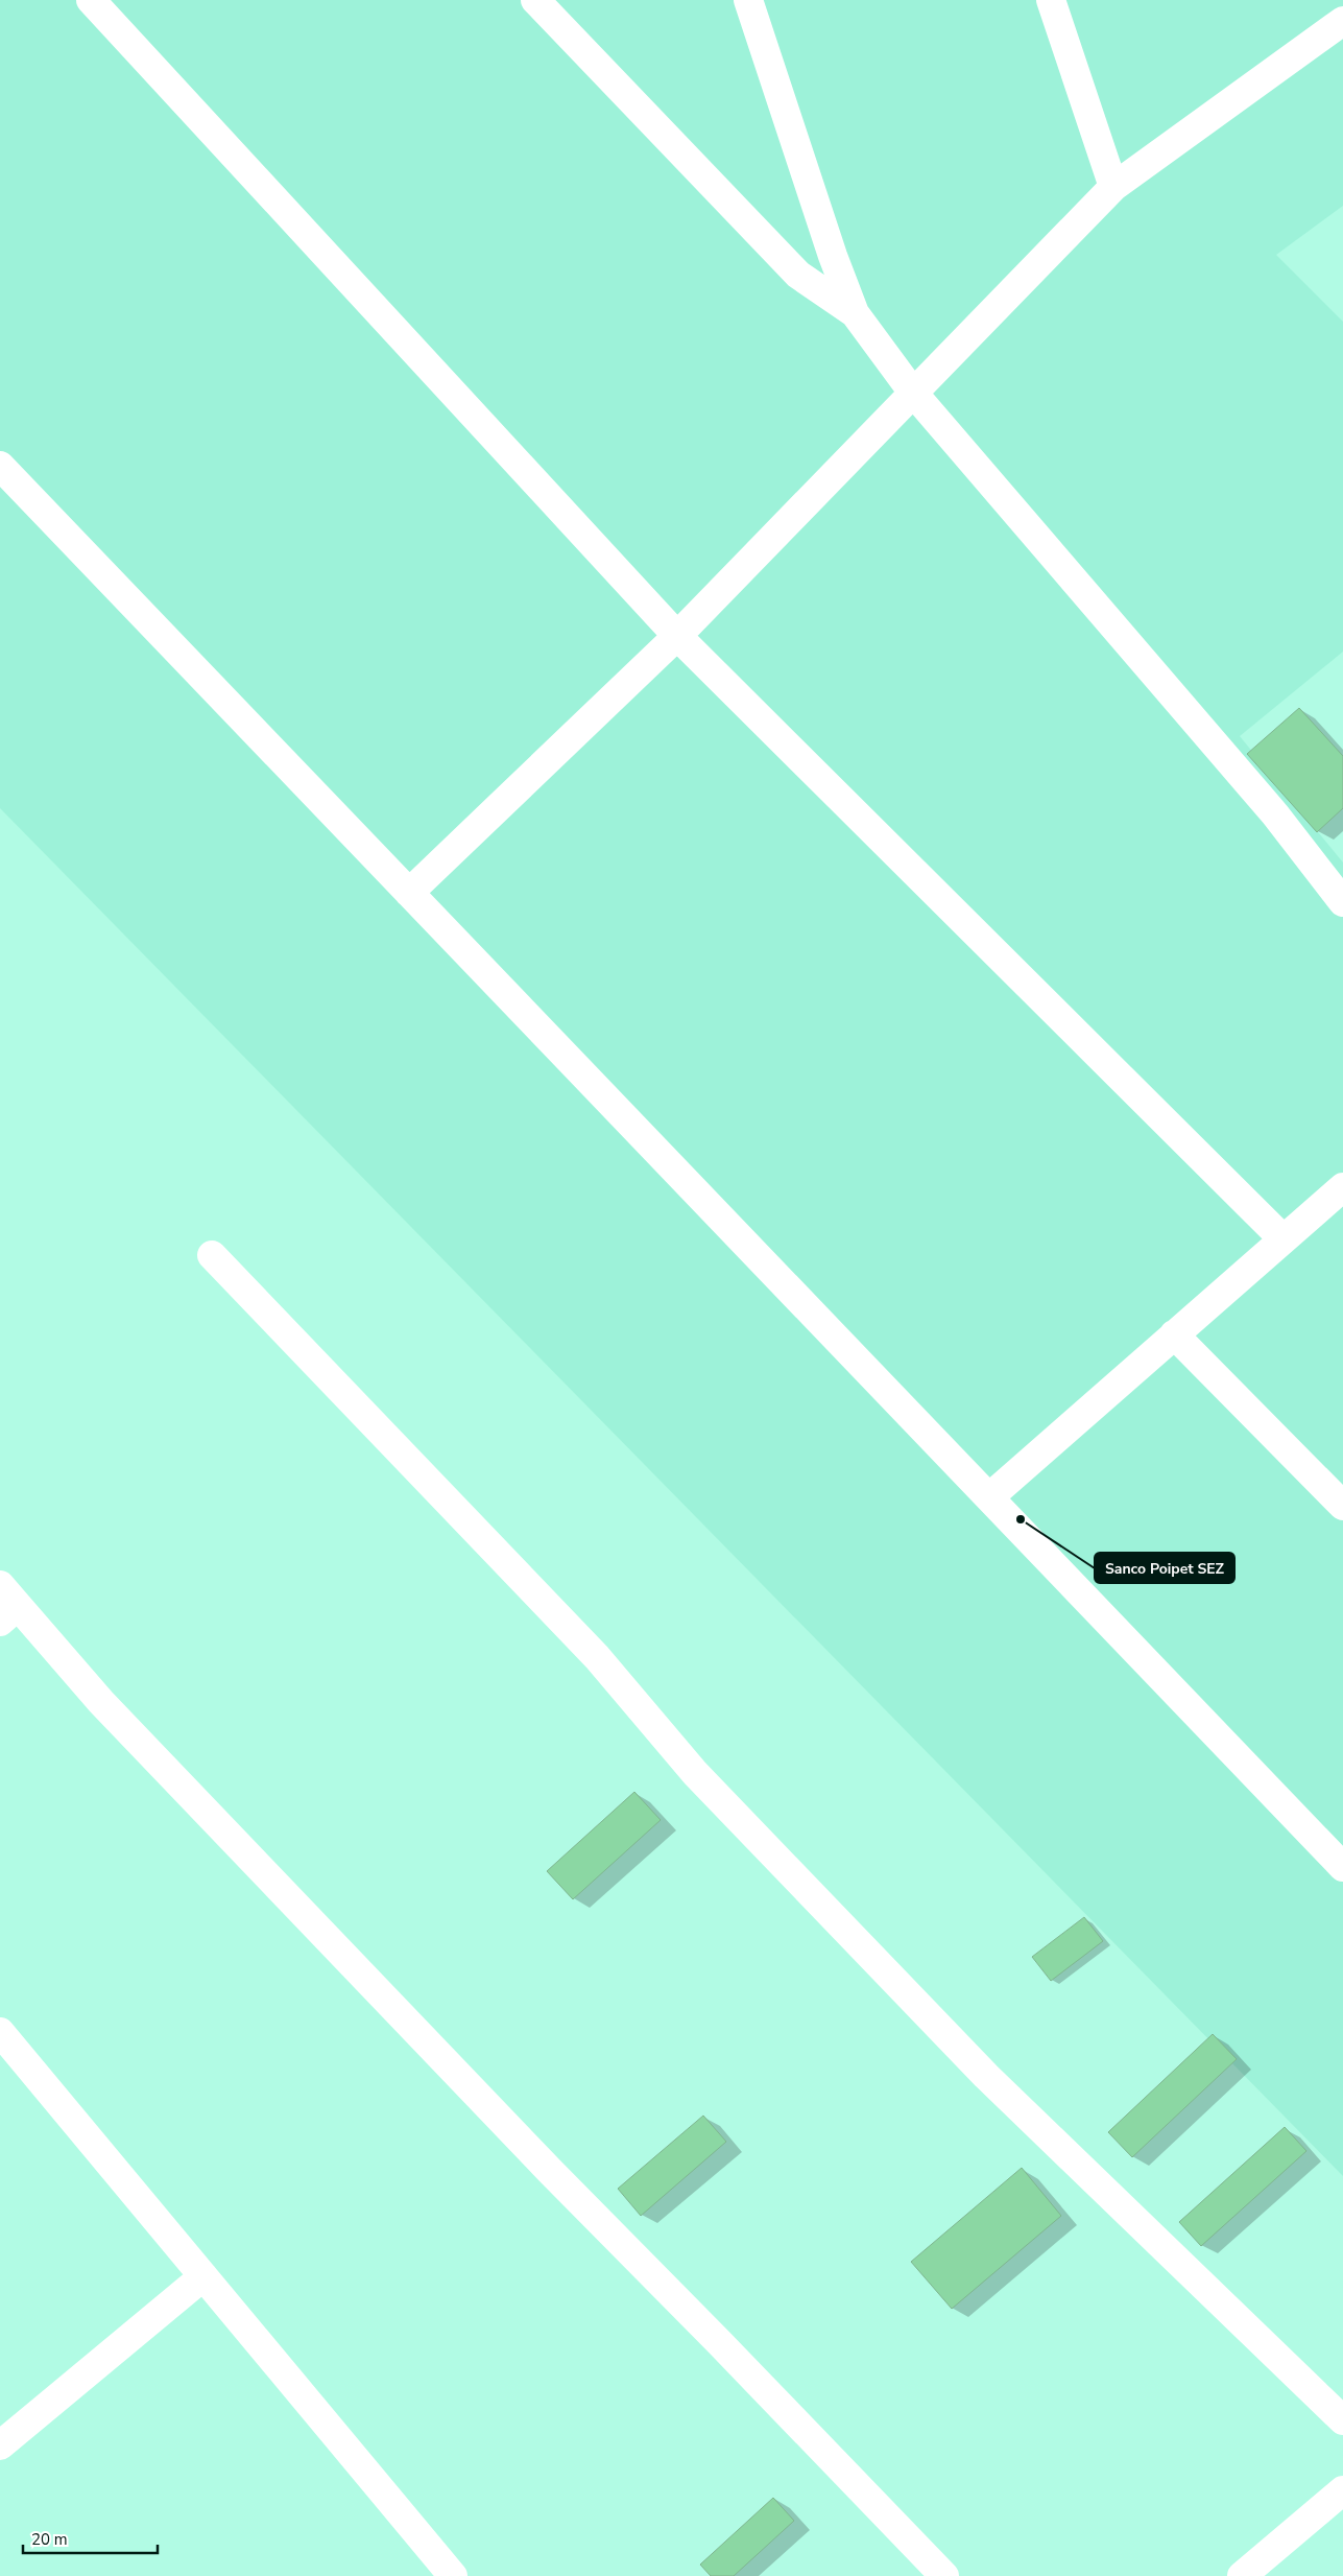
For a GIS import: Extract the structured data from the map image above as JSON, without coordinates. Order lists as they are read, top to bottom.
{
  "places": ["Sanco Poipet SEZ"],
  "scale_bar": "20 m"
}
